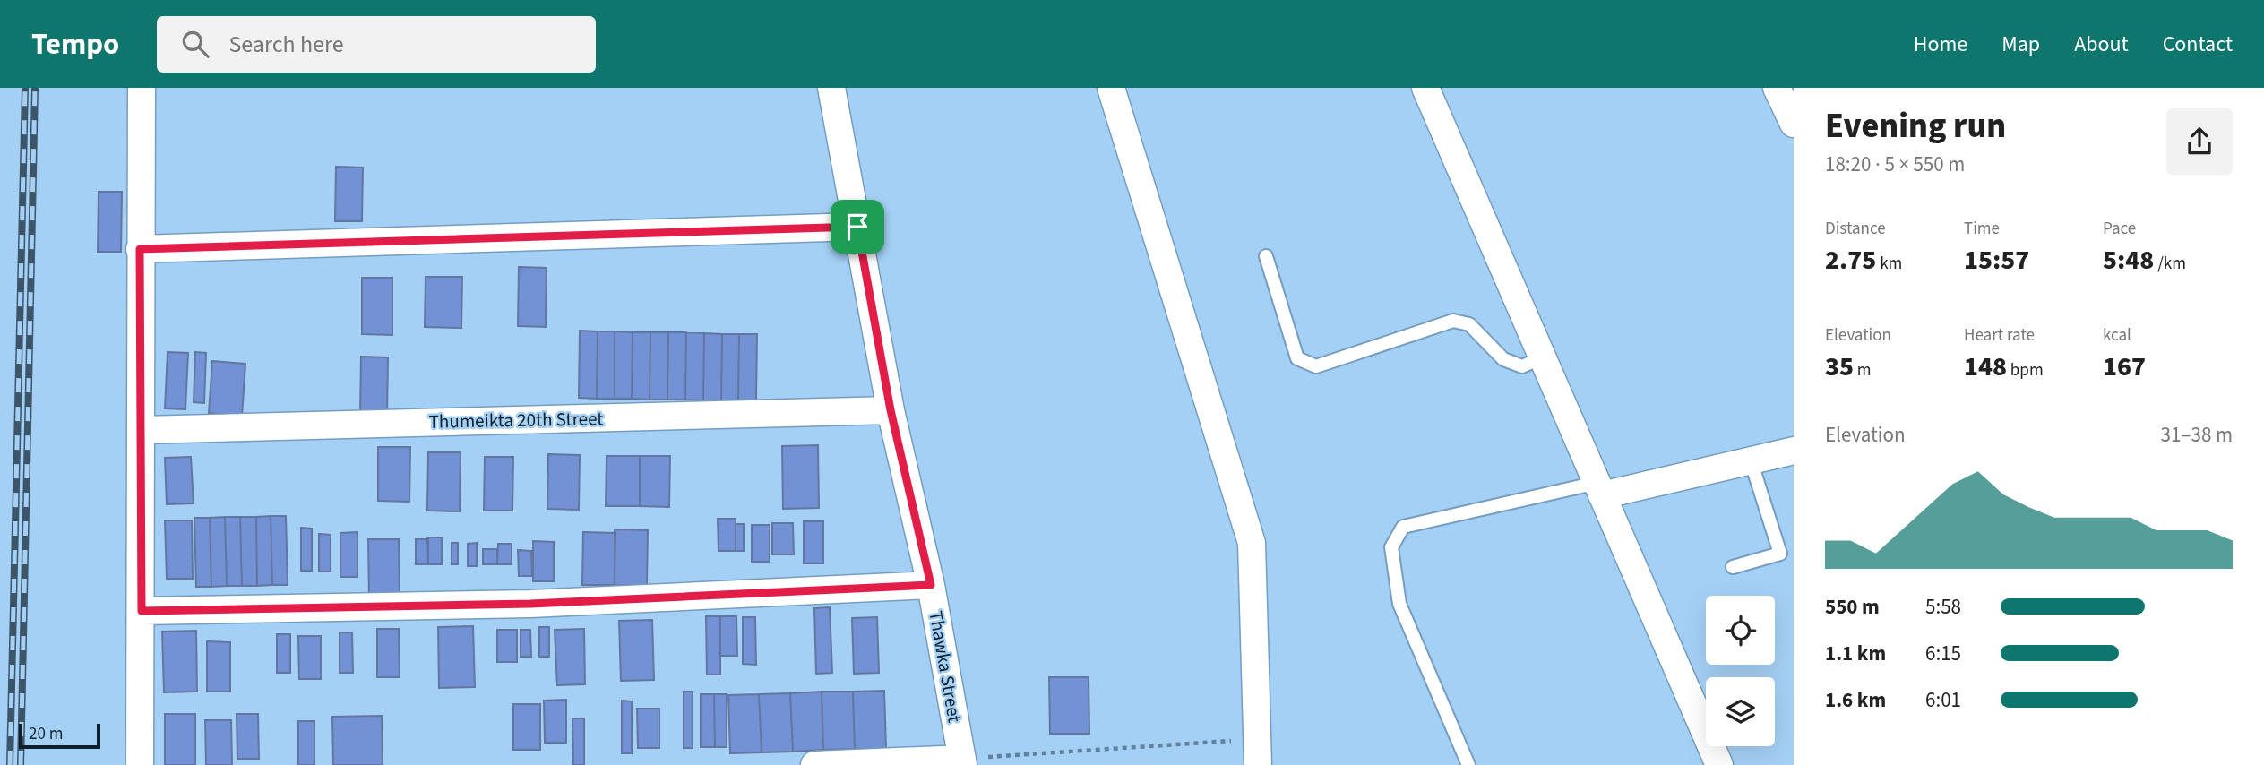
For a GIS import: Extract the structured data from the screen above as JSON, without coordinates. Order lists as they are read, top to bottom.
{
  "streets": {
    "street": ["Thumeikta 20th Street", "Thawka Street"]
  },
  "crossings": [
    ["Thumeikta 20th Street", "Thawka Street"]
  ],
  "scale_bar": "20 m",
  "page": {
    "header": "Tempo",
    "search": "Search here",
    "nav": [
      "Home",
      "Map",
      "About",
      "Contact"
    ],
    "heading": ["Evening run", "18:20 · 5 × 550 m"],
    "stats": [
      ["Distance", "2.75 km"],
      ["Time", "15:57"],
      ["Pace", "5:48 /km"],
      ["Elevation", "35 m"],
      ["Heart rate", "148 bpm"],
      ["kcal", "167"]
    ],
    "chart": ["Elevation", "31–38 m"],
    "list": [
      {
        "name": "550 m",
        "note": "5:58"
      },
      {
        "name": "1.1 km",
        "note": "6:15"
      },
      {
        "name": "1.6 km",
        "note": "6:01"
      }
    ],
    "scale": "20 m"
  }
}
